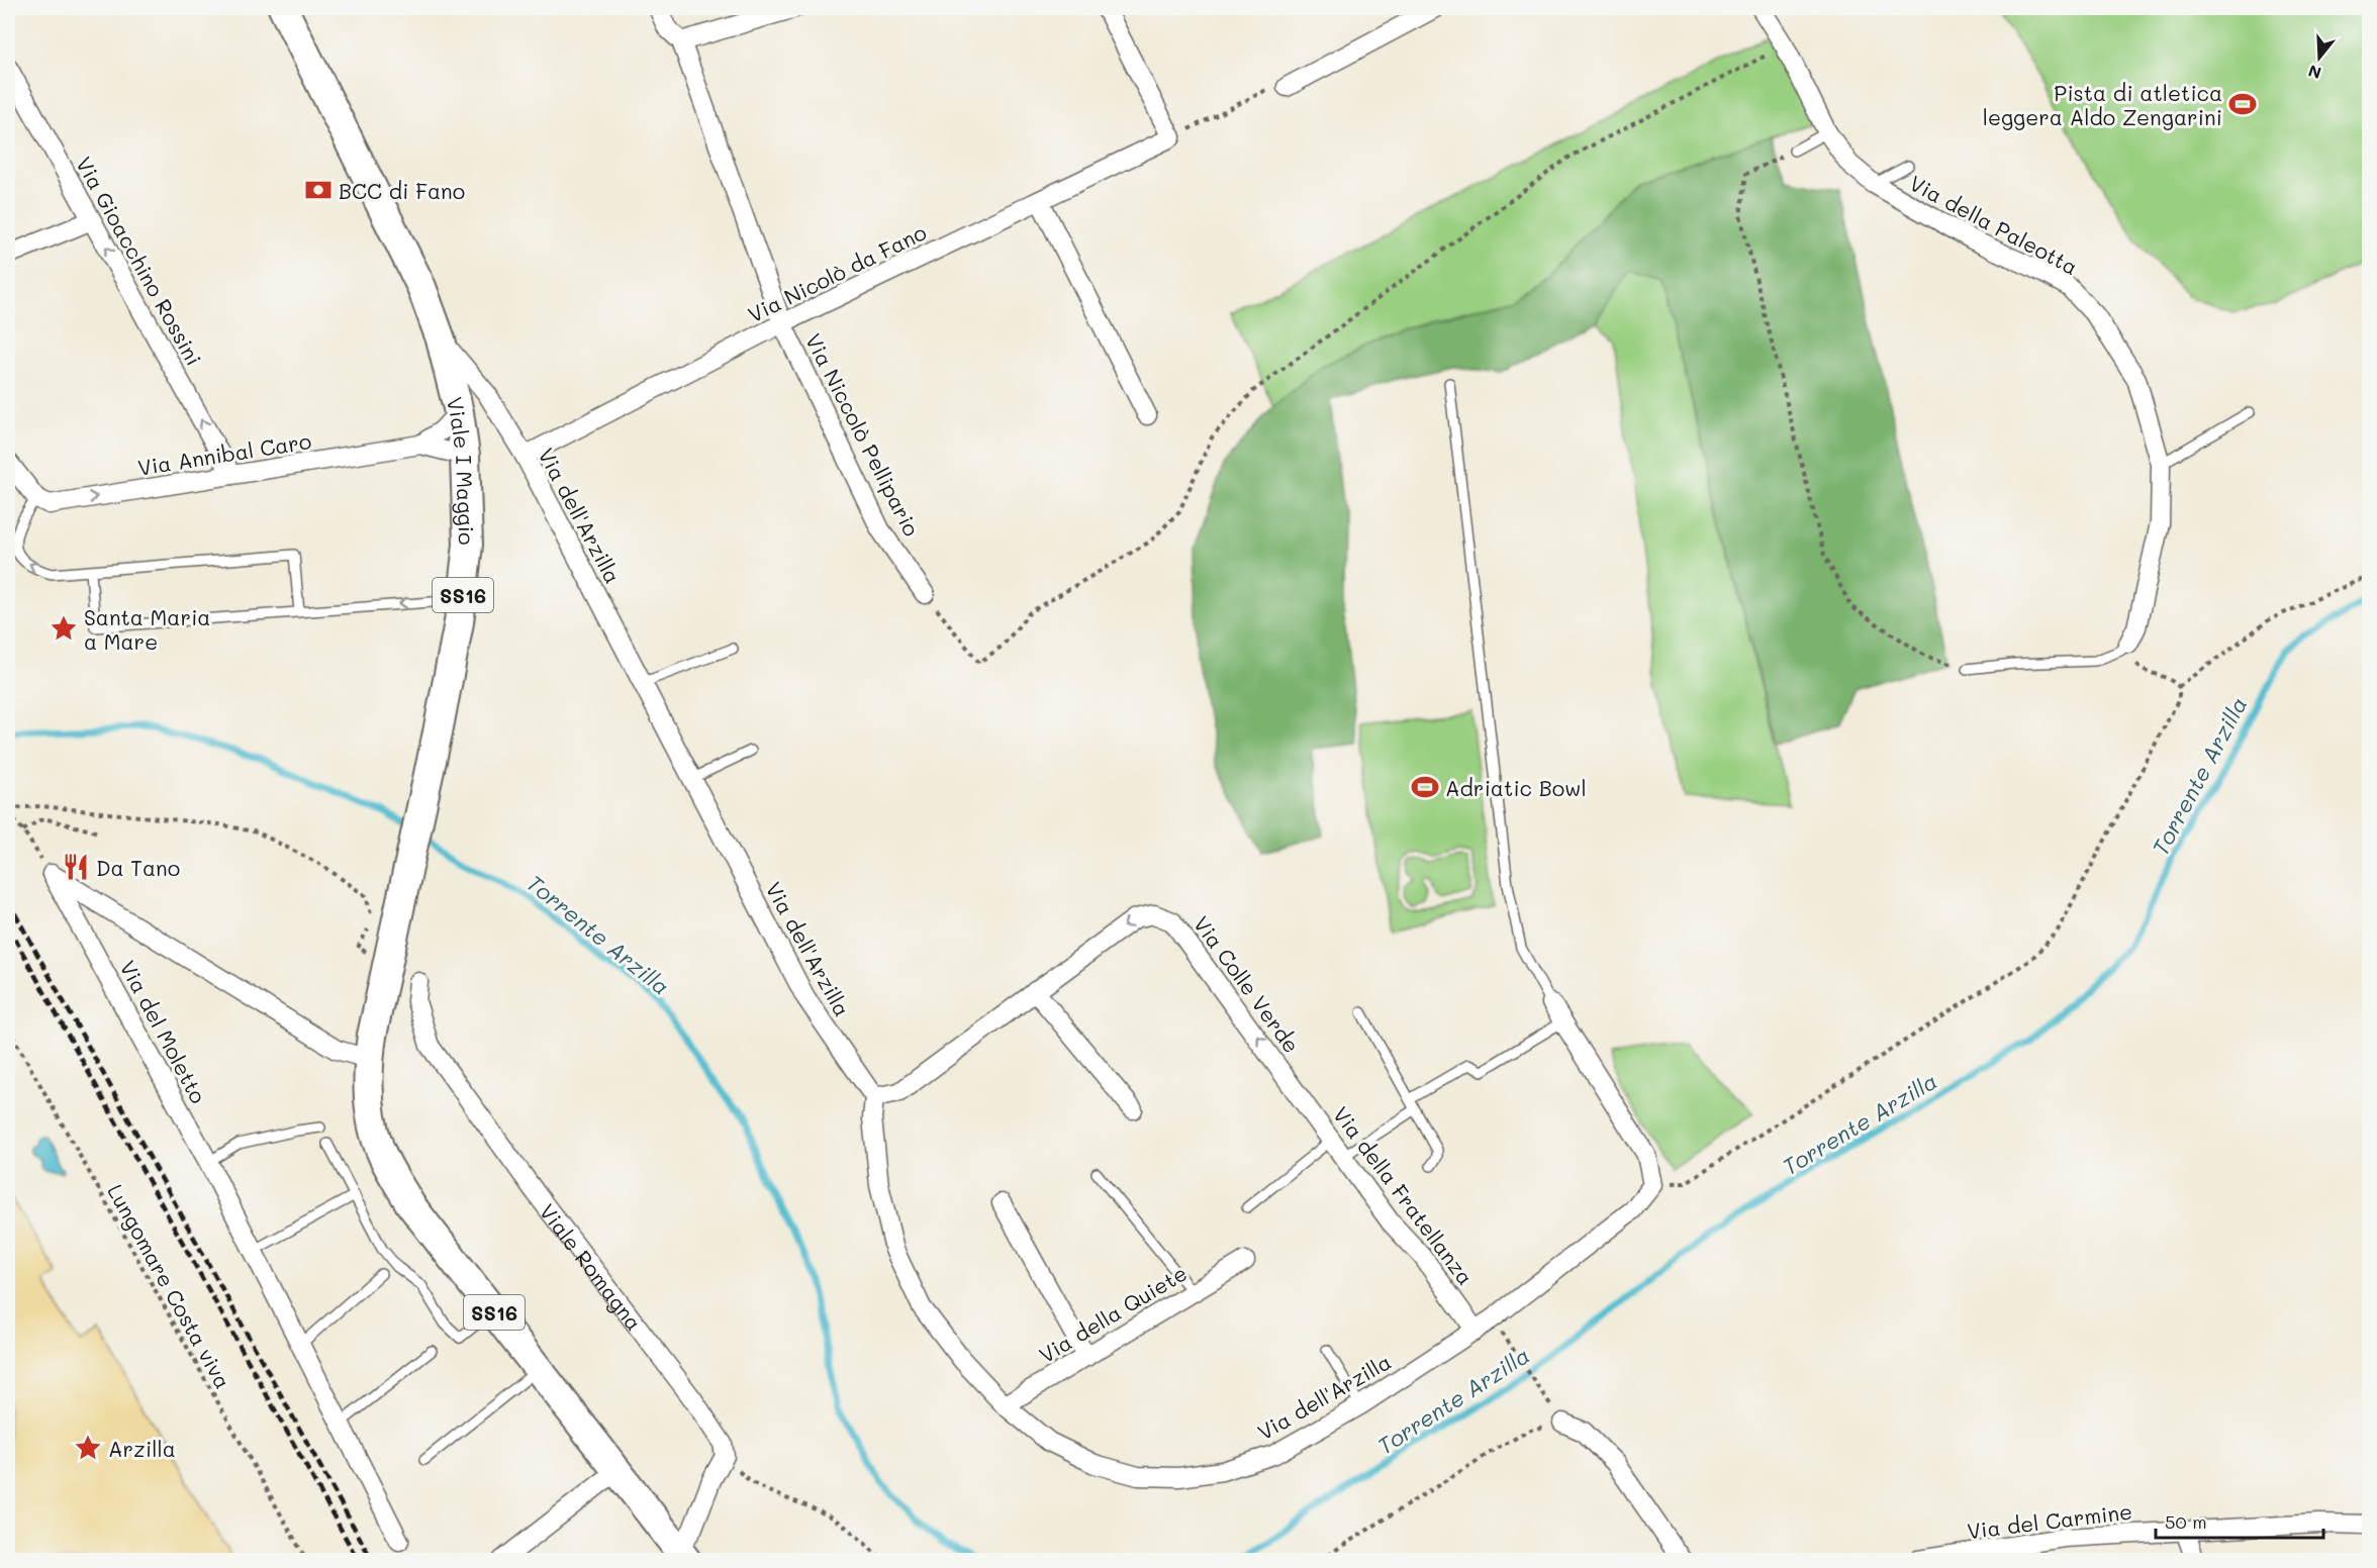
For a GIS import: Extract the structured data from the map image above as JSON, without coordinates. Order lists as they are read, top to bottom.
{
  "streets": {
    "main road": ["Viale I Maggio", "SS16"],
    "street": [
      "Via della Paleotta",
      "Via Gioacchino Rossini",
      "Via Nicolò da Fano",
      "Via Niccolò Pellipario",
      "Via Annibal Caro",
      "Via dell'Arzilla",
      "Via Colle Verde",
      "Via del Moletto",
      "Via della Fratellanza",
      "Viale Romagna",
      "Via della Quiete",
      "Via del Carmine"
    ],
    "path": ["Lungomare Costa viva"]
  },
  "crossings": [
    ["Via Gioacchino Rossini", "Via Annibal Caro"],
    ["Via Nicolò da Fano", "Via Niccolò Pellipario"],
    ["Via Nicolò da Fano", "Via dell'Arzilla"],
    ["Via Annibal Caro", "Viale I Maggio"],
    ["Viale I Maggio", "Via dell'Arzilla"],
    ["Viale I Maggio", "SS16"],
    ["Viale I Maggio", "Via del Moletto"],
    ["Via dell'Arzilla", "Via Colle Verde"],
    ["Via dell'Arzilla", "Via della Fratellanza"],
    ["Via dell'Arzilla", "Via della Quiete"],
    ["SS16", "Via del Moletto"],
    ["Via Colle Verde", "Via della Fratellanza"]
  ],
  "one_way": ["Via Gioacchino Rossini", "Via Annibal Caro"],
  "water": ["Torrente Arzilla"],
  "places": {
    "sports": ["Pista di atletica leggera Aldo Zengarini", "Adriatic Bowl"],
    "bank": ["BCC di Fano"],
    "place": ["Santa Maria a Mare", "Arzilla"],
    "restaurant": ["Da Tano"]
  },
  "scale_bar": "50 m",
  "north": "bottom"
}
